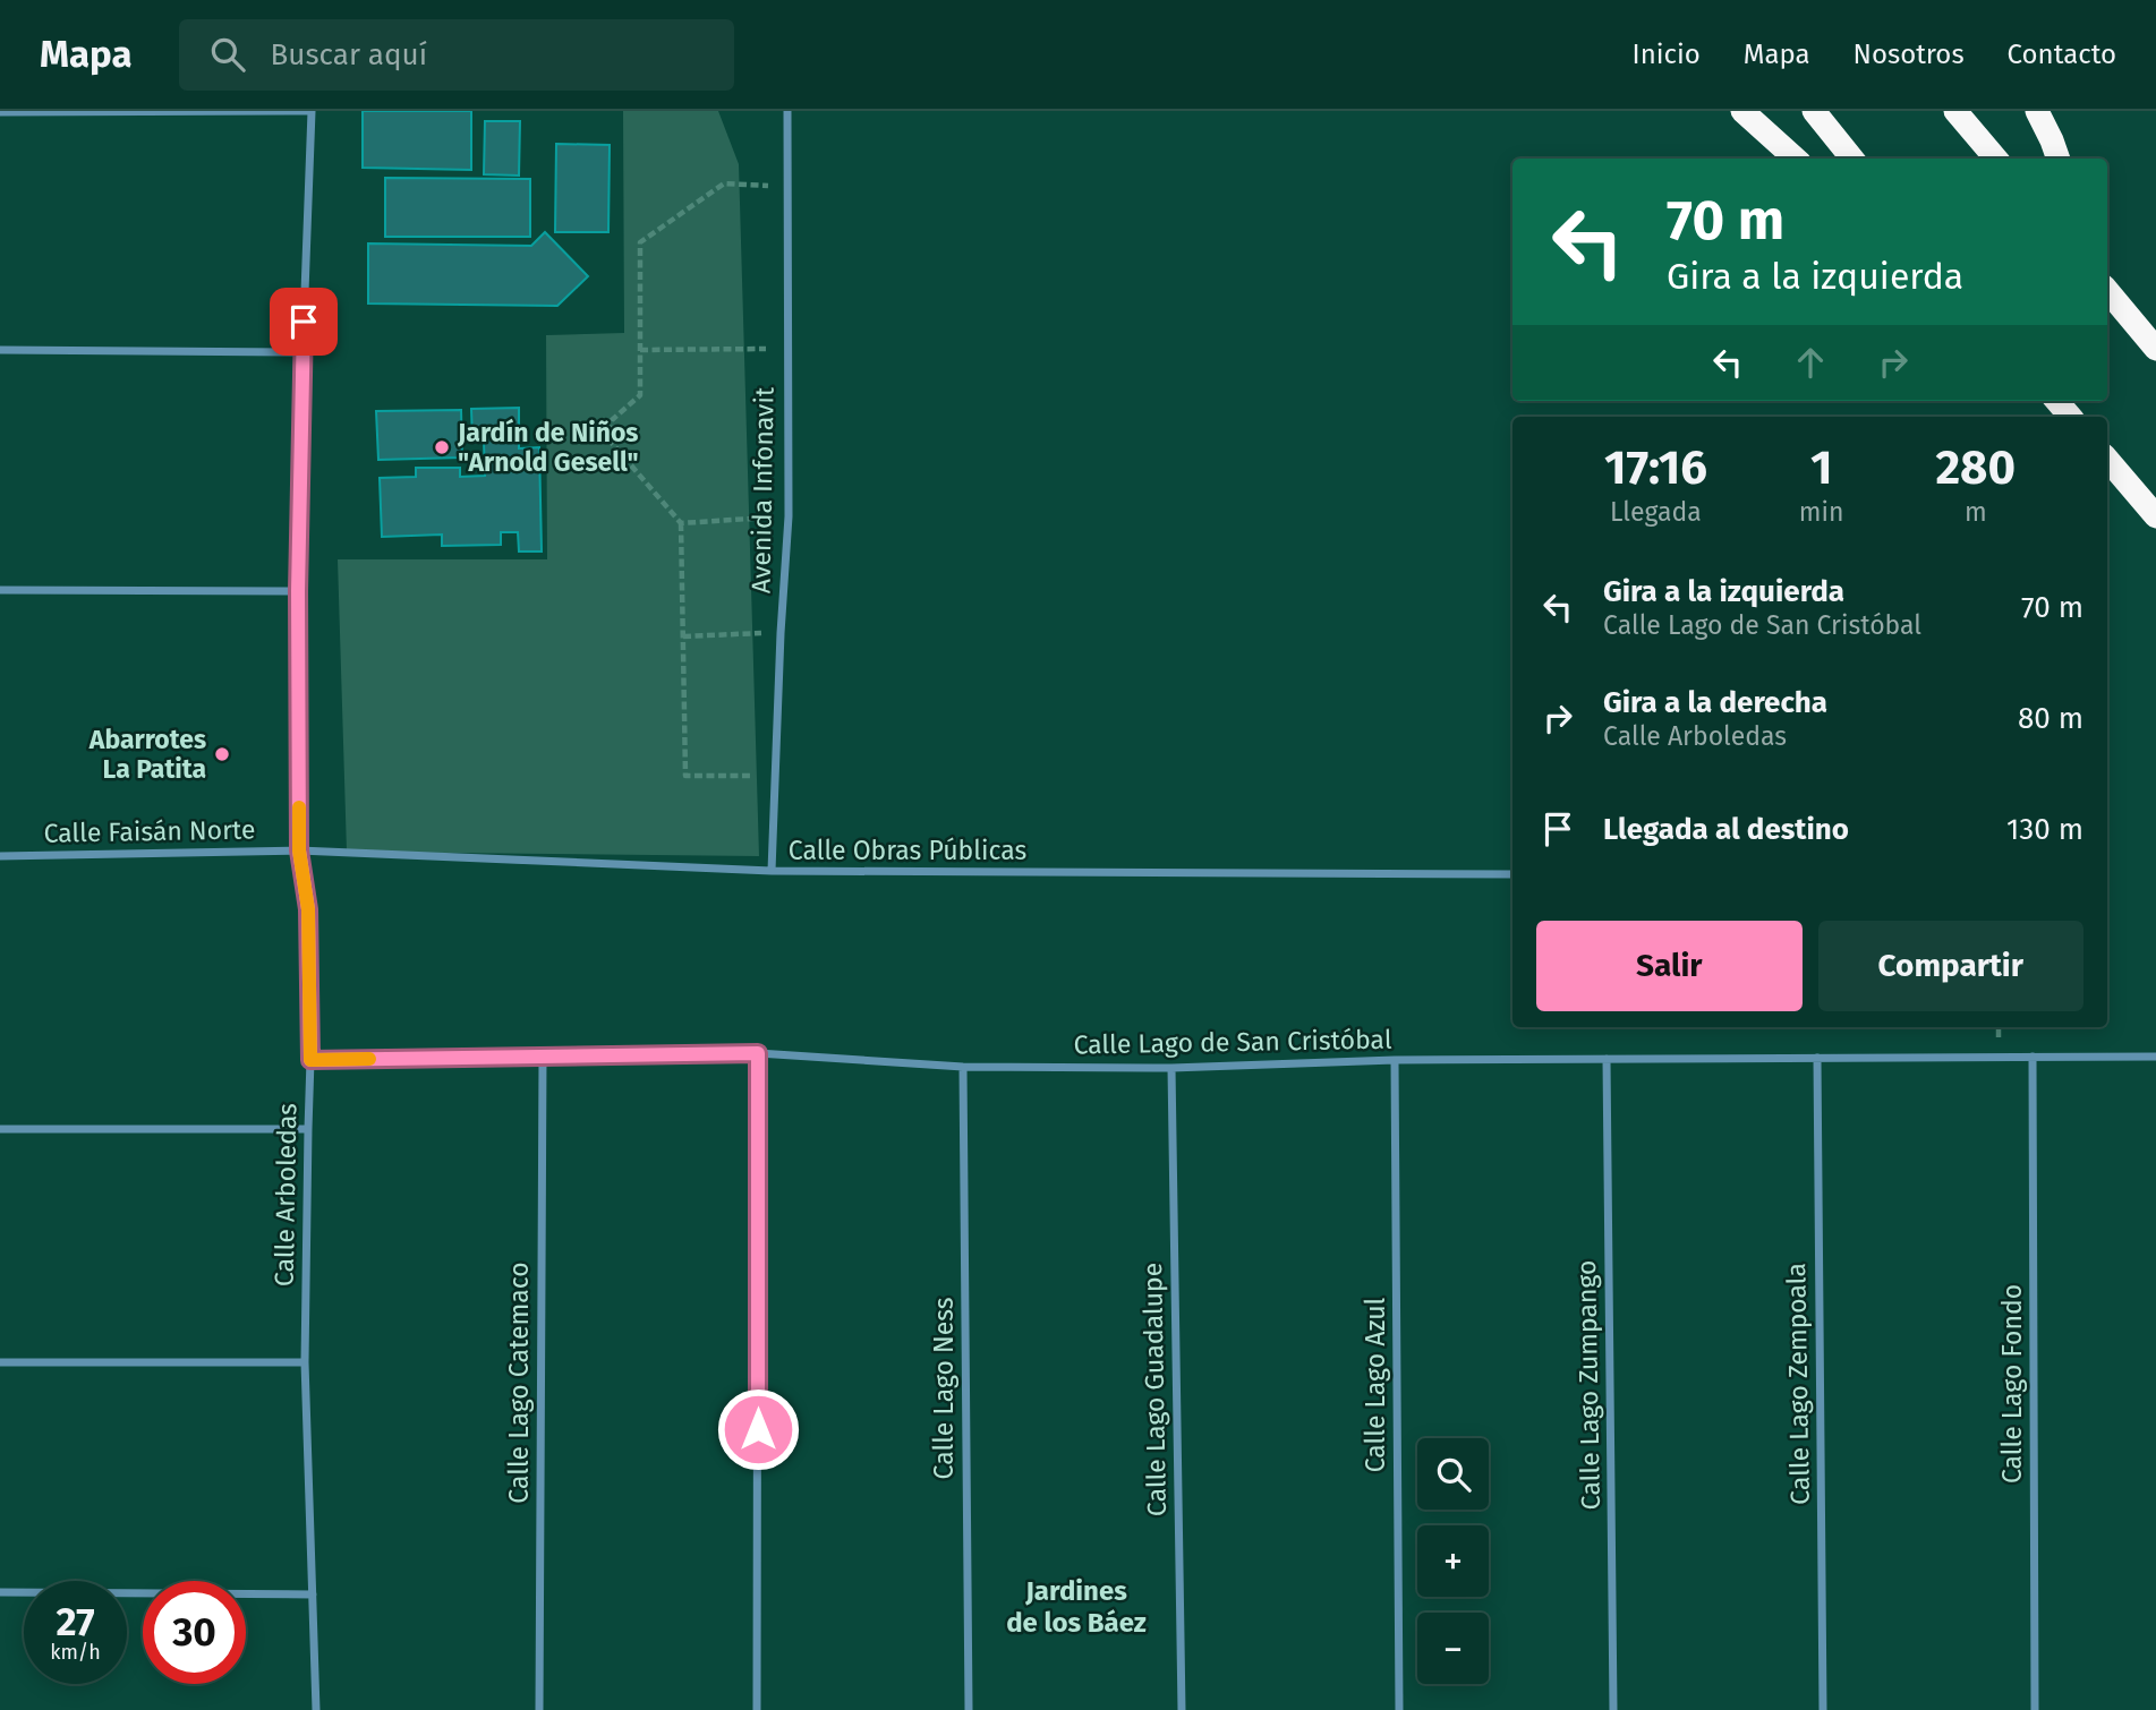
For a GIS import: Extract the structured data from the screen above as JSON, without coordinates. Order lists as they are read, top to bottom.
{
  "streets": {
    "street": [
      "Avenida Infonavit",
      "Calle Faisán Norte",
      "Calle Obras Públicas",
      "Calle Lago de San Cristóbal",
      "Calle Arboledas",
      "Calle Lago Catemaco",
      "Calle Lago Zempoala",
      "Calle Lago Fondo",
      "Calle Lago Azul",
      "Calle Lago Zumpango",
      "Calle Lago Ness",
      "Calle Lago Guadalupe"
    ]
  },
  "crossings": [
    ["Avenida Infonavit", "Calle Obras Públicas"],
    ["Calle Faisán Norte", "Calle Obras Públicas"],
    ["Calle Faisán Norte", "Calle Arboledas"],
    ["Calle Obras Públicas", "Calle Arboledas"],
    ["Calle Lago de San Cristóbal", "Calle Arboledas"],
    ["Calle Lago de San Cristóbal", "Calle Lago Catemaco"],
    ["Calle Lago de San Cristóbal", "Calle Lago Zempoala"],
    ["Calle Lago de San Cristóbal", "Calle Lago Fondo"],
    ["Calle Lago de San Cristóbal", "Calle Lago Azul"],
    ["Calle Lago de San Cristóbal", "Calle Lago Zumpango"],
    ["Calle Lago de San Cristóbal", "Calle Lago Ness"],
    ["Calle Lago de San Cristóbal", "Calle Lago Guadalupe"]
  ],
  "districts": ["Jardines de los Báez"],
  "places": ["Jardín de Niños \"Arnold Gesell\"", "Abarrotes La Patita"],
  "page": {
    "header": "Mapa",
    "search": "Buscar aquí",
    "nav": [
      "Inicio",
      "Mapa",
      "Nosotros",
      "Contacto"
    ],
    "turn": ["70 m", "Gira a la izquierda"],
    "eta": [
      "17:16",
      "Llegada",
      "1",
      "min",
      "280",
      "m"
    ],
    "list": [
      {
        "name": "Gira a la izquierda",
        "note": "Calle Lago de San Cristóbal",
        "value": "70 m"
      },
      {
        "name": "Gira a la derecha",
        "note": "Calle Arboledas",
        "value": "80 m"
      },
      {
        "name": "Llegada al destino",
        "value": "130 m"
      }
    ],
    "buttons": ["Salir", "Compartir"],
    "map_buttons": ["+", "−"],
    "speed": "27 km/h",
    "limit": "30"
  }
}
